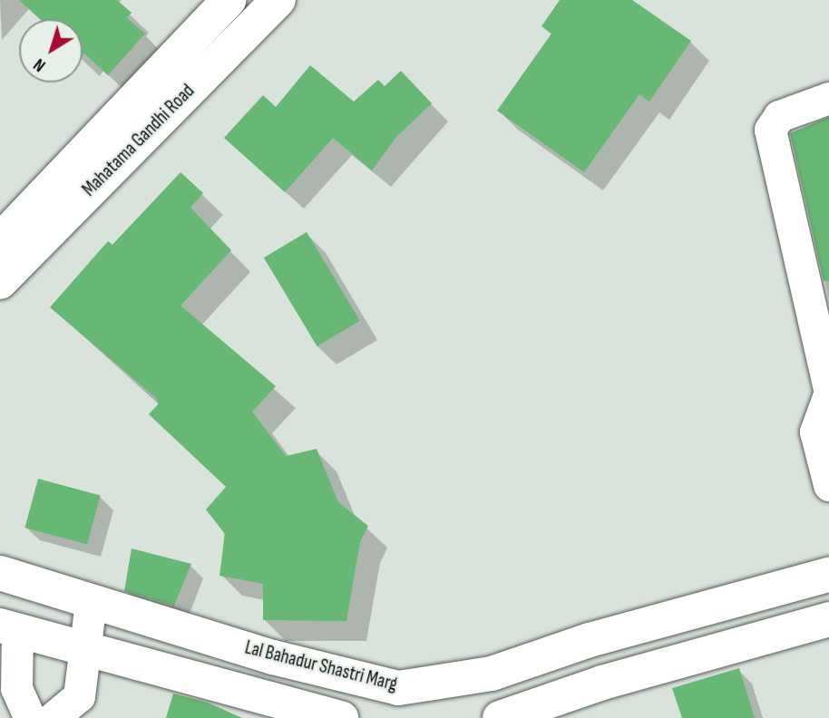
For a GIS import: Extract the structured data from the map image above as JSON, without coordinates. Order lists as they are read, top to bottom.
{
  "streets": {
    "main road": ["Mahatama Gandhi Road", "Lal Bahadur Shastri Marg"]
  },
  "north": "bottom left"
}
